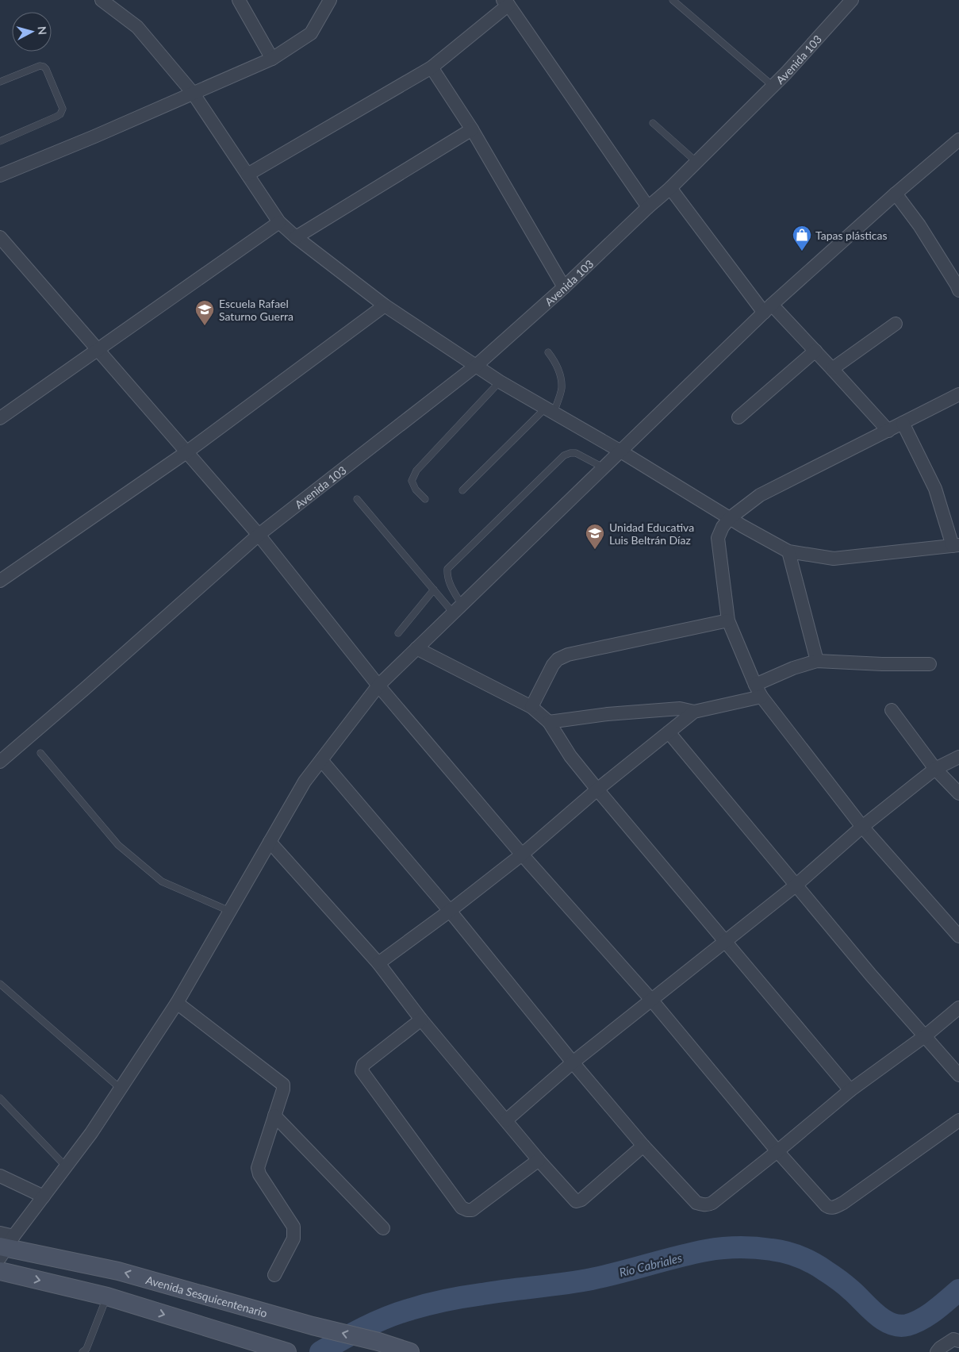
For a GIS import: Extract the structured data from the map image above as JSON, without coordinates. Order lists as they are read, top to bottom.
{
  "streets": {
    "main road": ["Avenida Sesquicentenario"],
    "street": ["Avenida 103"]
  },
  "water": ["Río Cabriales"],
  "places": {
    "shop": ["Tapas plásticas"],
    "school or university": ["Escuela Rafael Saturno Guerra", "Unidad Educativa Luis Beltrán Díaz"]
  },
  "north": "right"
}
